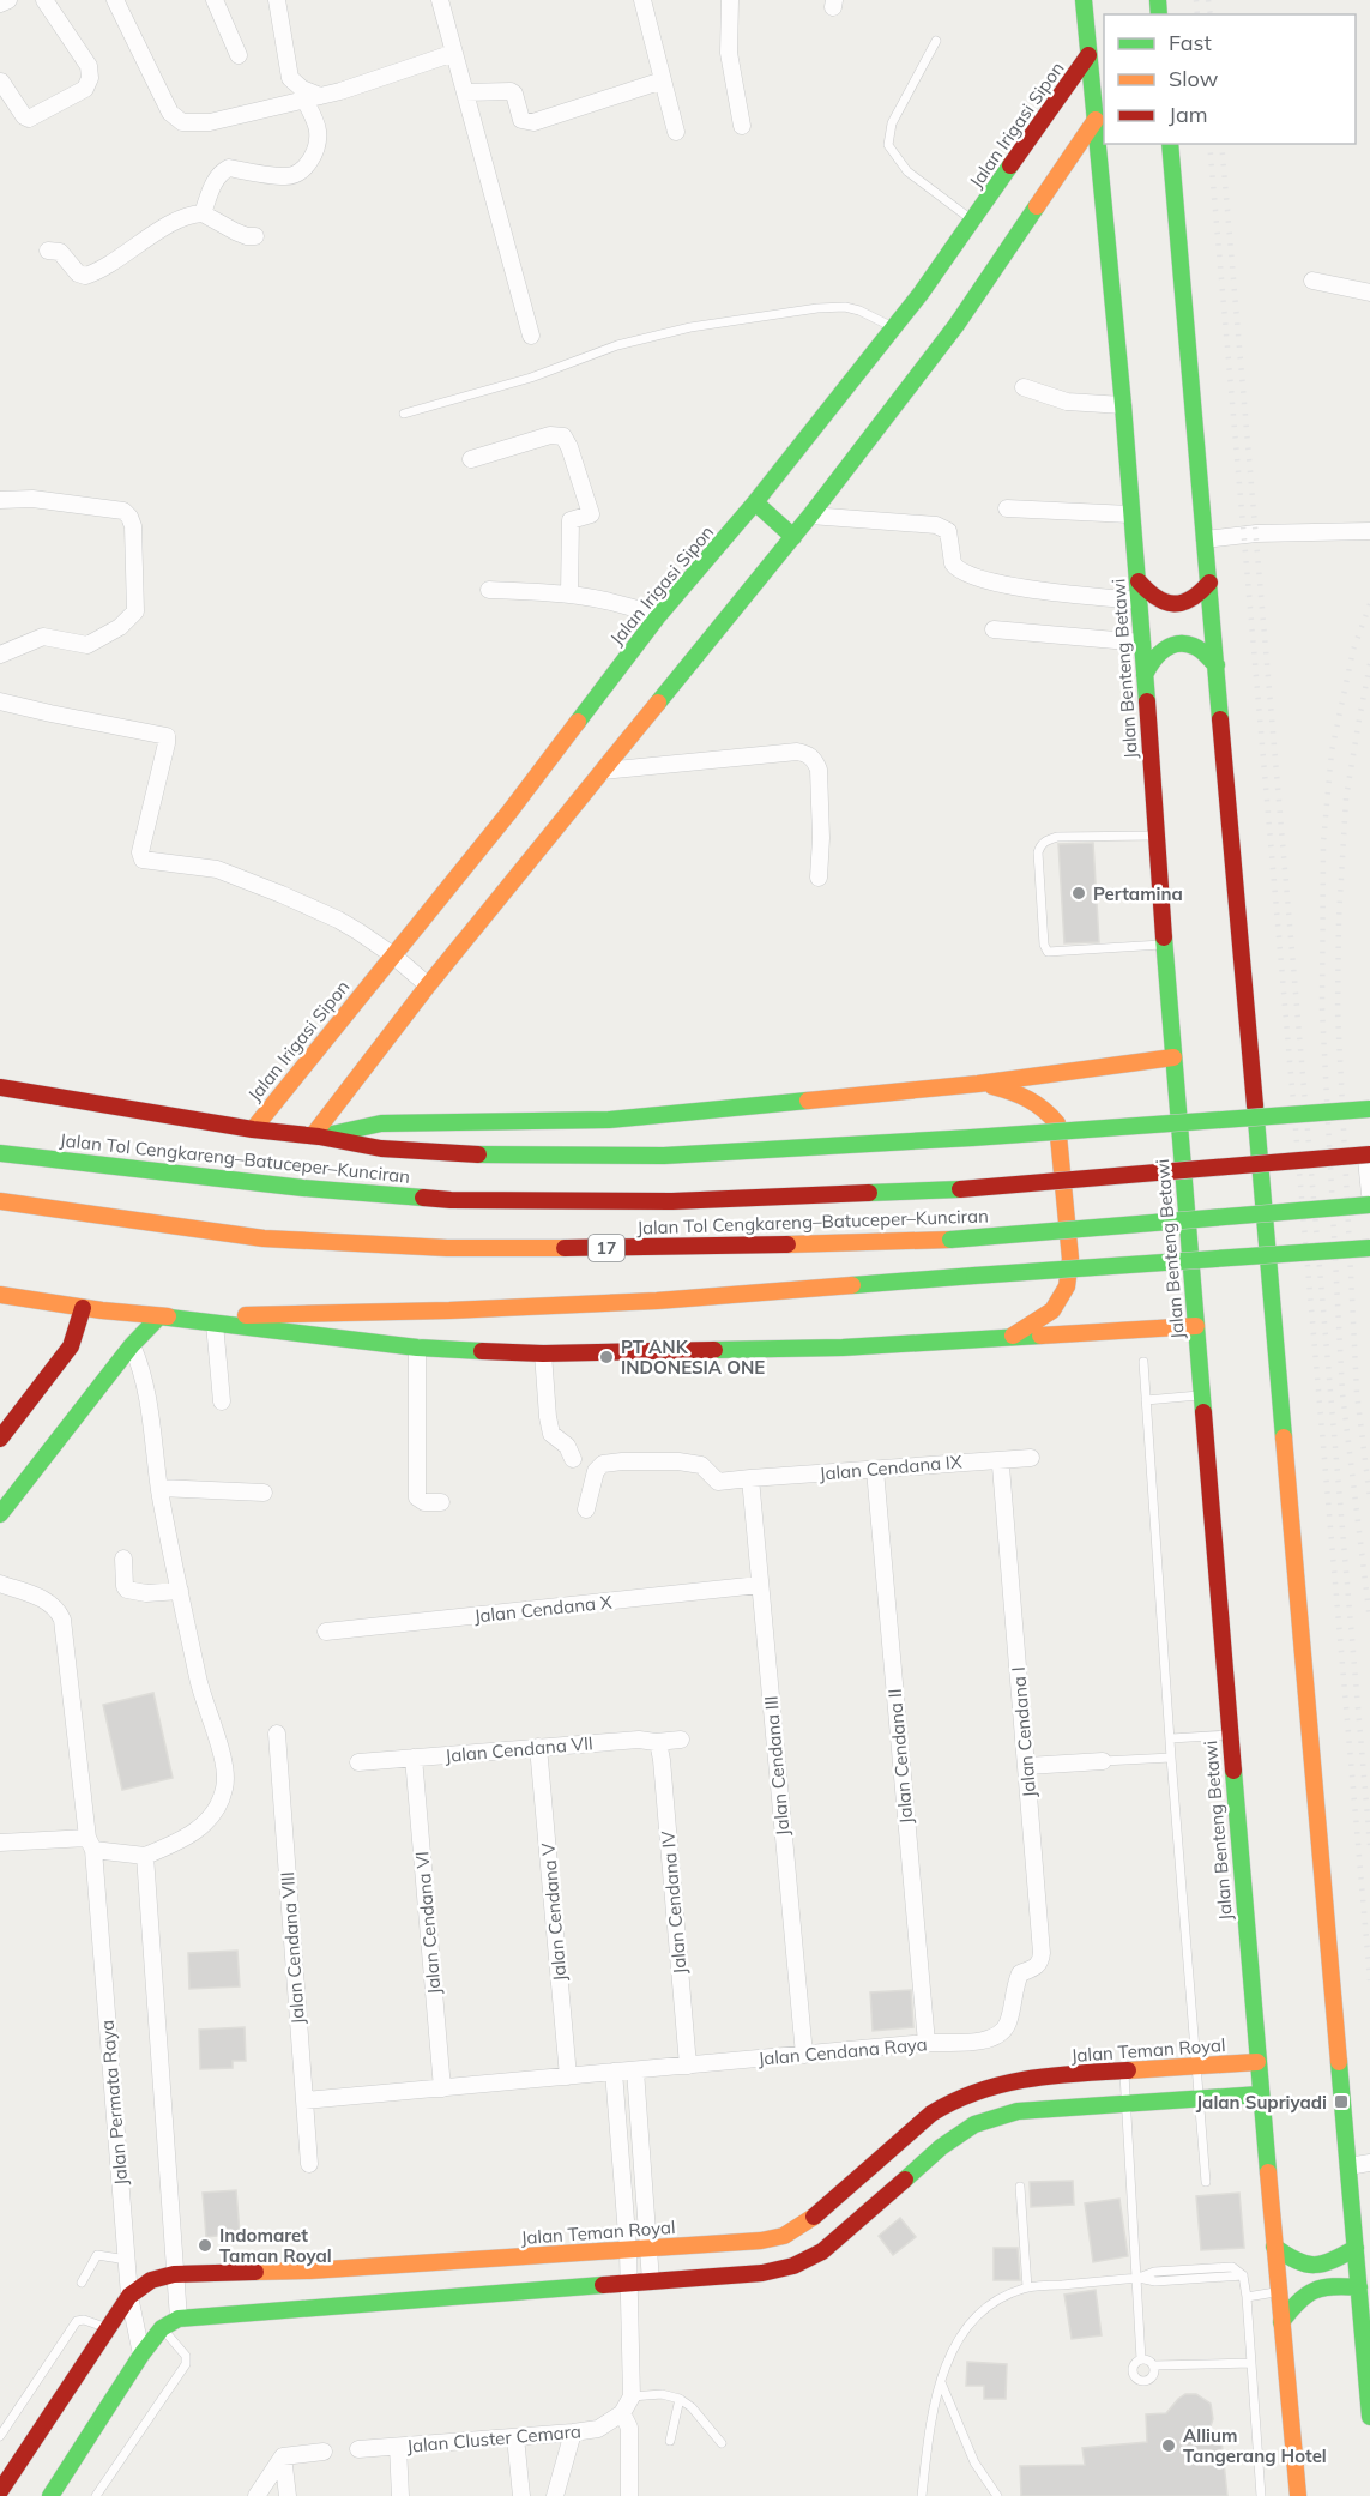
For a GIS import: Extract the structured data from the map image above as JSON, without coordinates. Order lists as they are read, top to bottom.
{
  "streets": {
    "main road": [
      "Jalan Irigasi Sipon",
      "Jalan Benteng Betawi",
      "Jalan Tol Cengkareng–Batuceper–Kunciran",
      "17",
      "Jalan Teman Royal"
    ],
    "street": [
      "Jalan Cendana IX",
      "Jalan Cendana X",
      "Jalan Cendana I",
      "Jalan Cendana VII",
      "Jalan Cendana II",
      "Jalan Cendana III",
      "Jalan Cendana IV",
      "Jalan Cendana V",
      "Jalan Cendana VI",
      "Jalan Cendana VIII",
      "Jalan Cendana Raya",
      "Jalan Permata Raya",
      "Jalan Cluster Cemara"
    ]
  },
  "crossings": [
    ["Jalan Irigasi Sipon", "Jalan Benteng Betawi"],
    ["Jalan Benteng Betawi", "Jalan Teman Royal"],
    ["Jalan Cendana IX", "Jalan Cendana I"],
    ["Jalan Cendana IX", "Jalan Cendana II"],
    ["Jalan Cendana IX", "Jalan Cendana III"],
    ["Jalan Cendana X", "Jalan Cendana III"],
    ["Jalan Cendana I", "Jalan Cendana Raya"],
    ["Jalan Cendana VII", "Jalan Cendana IV"],
    ["Jalan Cendana VII", "Jalan Cendana V"],
    ["Jalan Cendana VII", "Jalan Cendana VI"],
    ["Jalan Cendana II", "Jalan Cendana Raya"],
    ["Jalan Cendana III", "Jalan Cendana Raya"],
    ["Jalan Cendana IV", "Jalan Cendana Raya"],
    ["Jalan Cendana V", "Jalan Cendana Raya"],
    ["Jalan Cendana VI", "Jalan Cendana Raya"],
    ["Jalan Cendana VIII", "Jalan Cendana Raya"],
    ["Jalan Teman Royal", "Jalan Permata Raya"]
  ],
  "places": {
    "other": [
      "Pertamina",
      "PT ANK INDONESIA ONE",
      "Indomaret Taman Royal",
      "Allium Tangerang Hotel"
    ],
    "transit": ["Jalan Supriyadi"]
  },
  "legend": ["Fast", "Slow", "Jam"]
}
